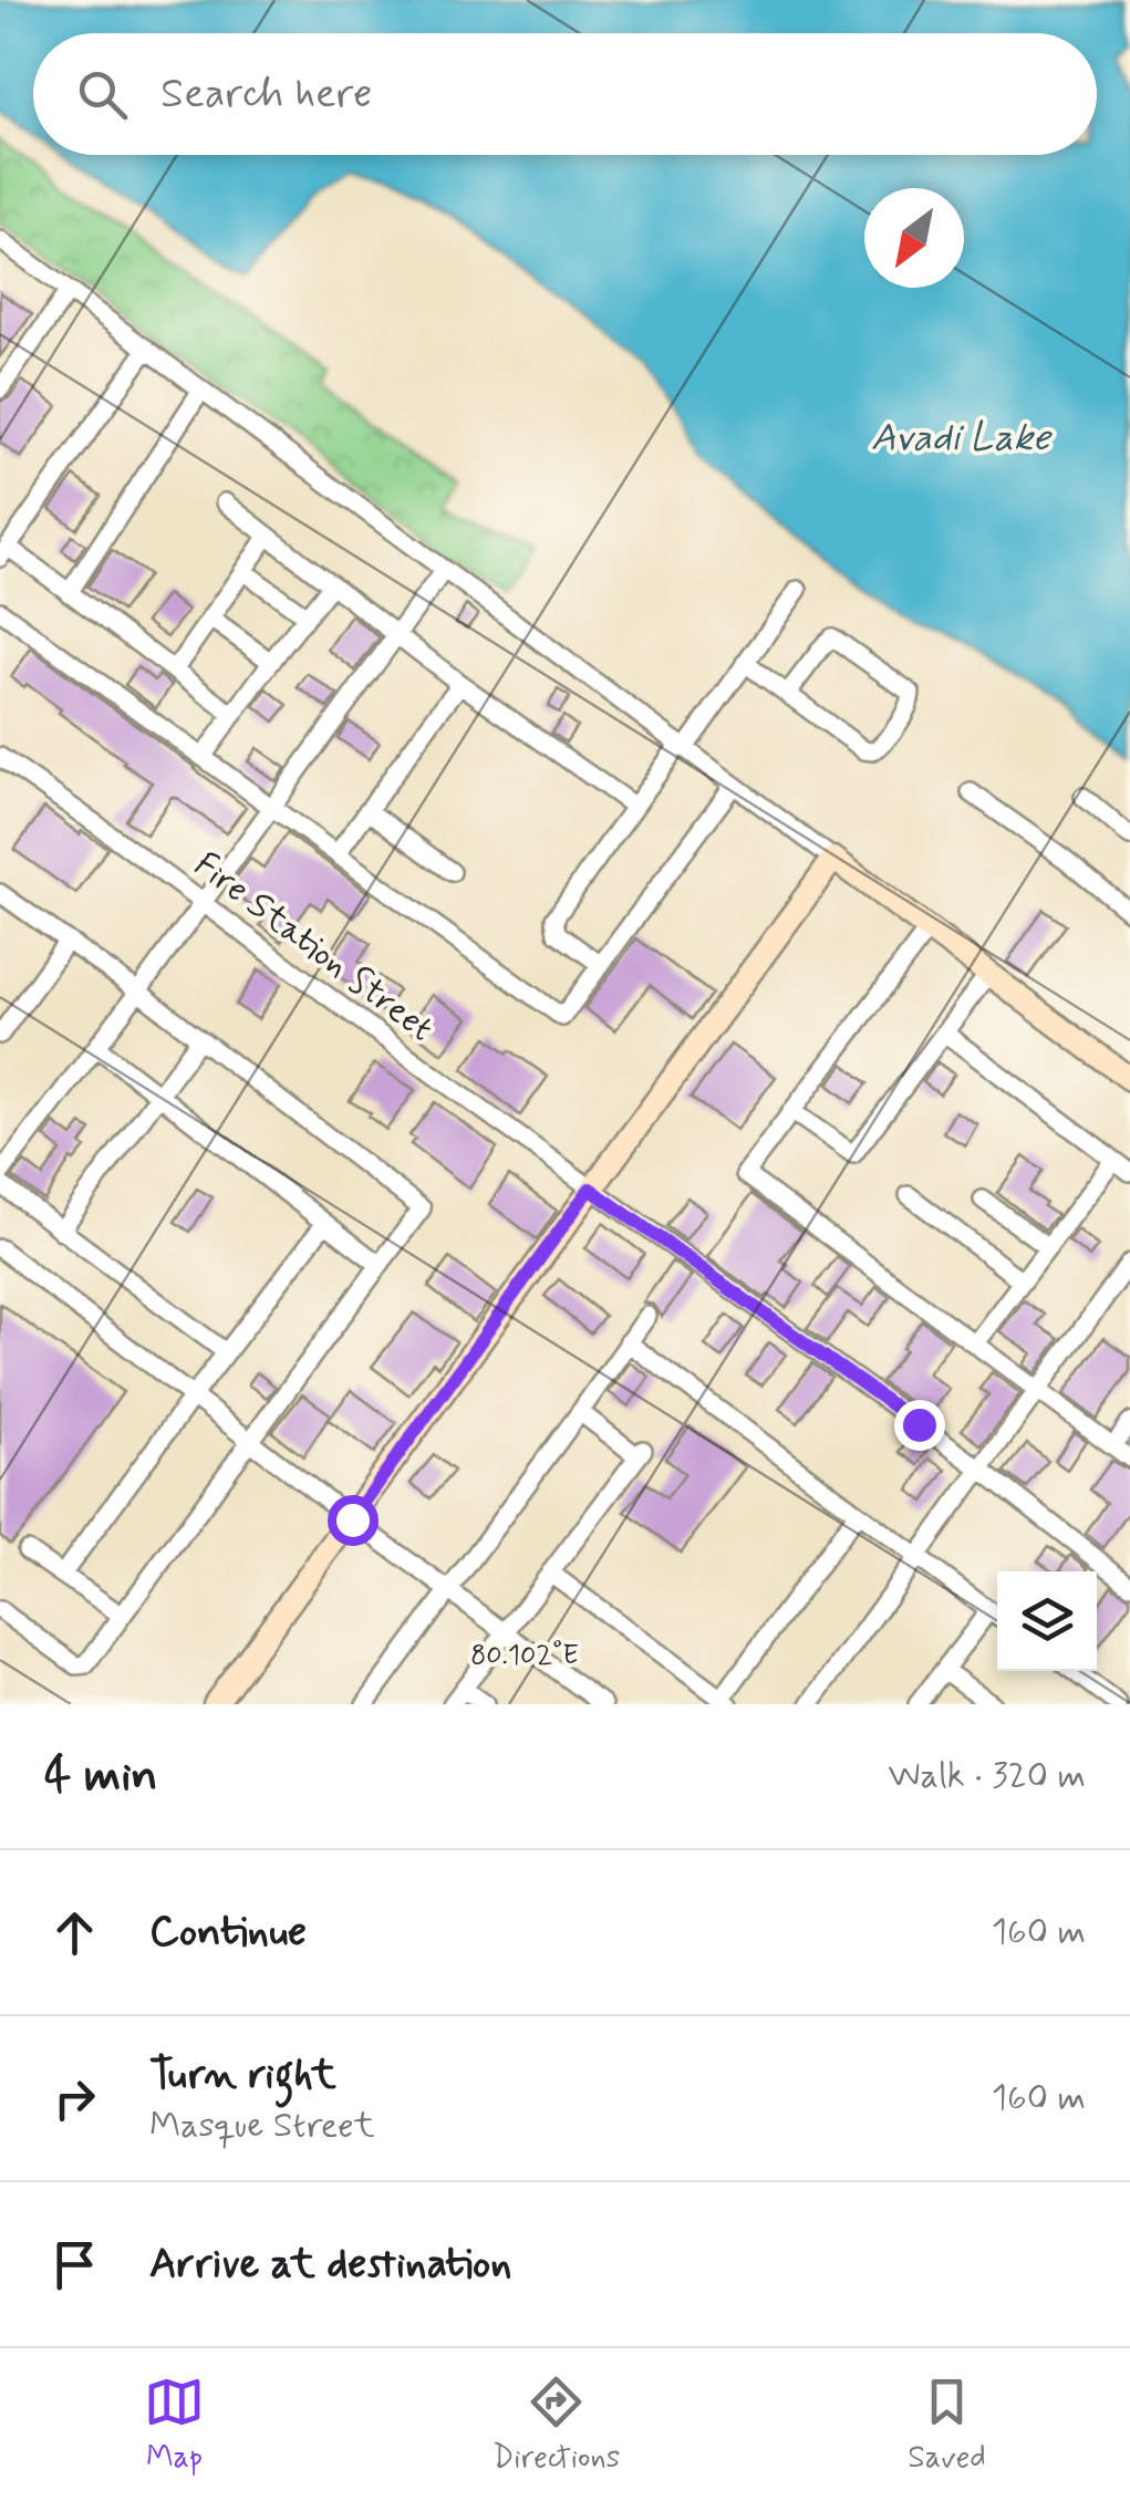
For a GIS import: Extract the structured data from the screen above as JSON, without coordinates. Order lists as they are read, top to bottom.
{
  "streets": {
    "street": ["Fire Station Street"]
  },
  "water": ["Avadi Lake"],
  "north": "bottom left",
  "page": {
    "search": "Search here",
    "heading": ["4 min", "Walk · 320 m"],
    "list": [
      ["Continue", "160 m"],
      ["Turn right", "Masque Street", "160 m"],
      "Arrive at destination"
    ],
    "nav": ["Map", "Directions", "Saved"]
  },
  "coordinates": ["80.102°E"]
}
